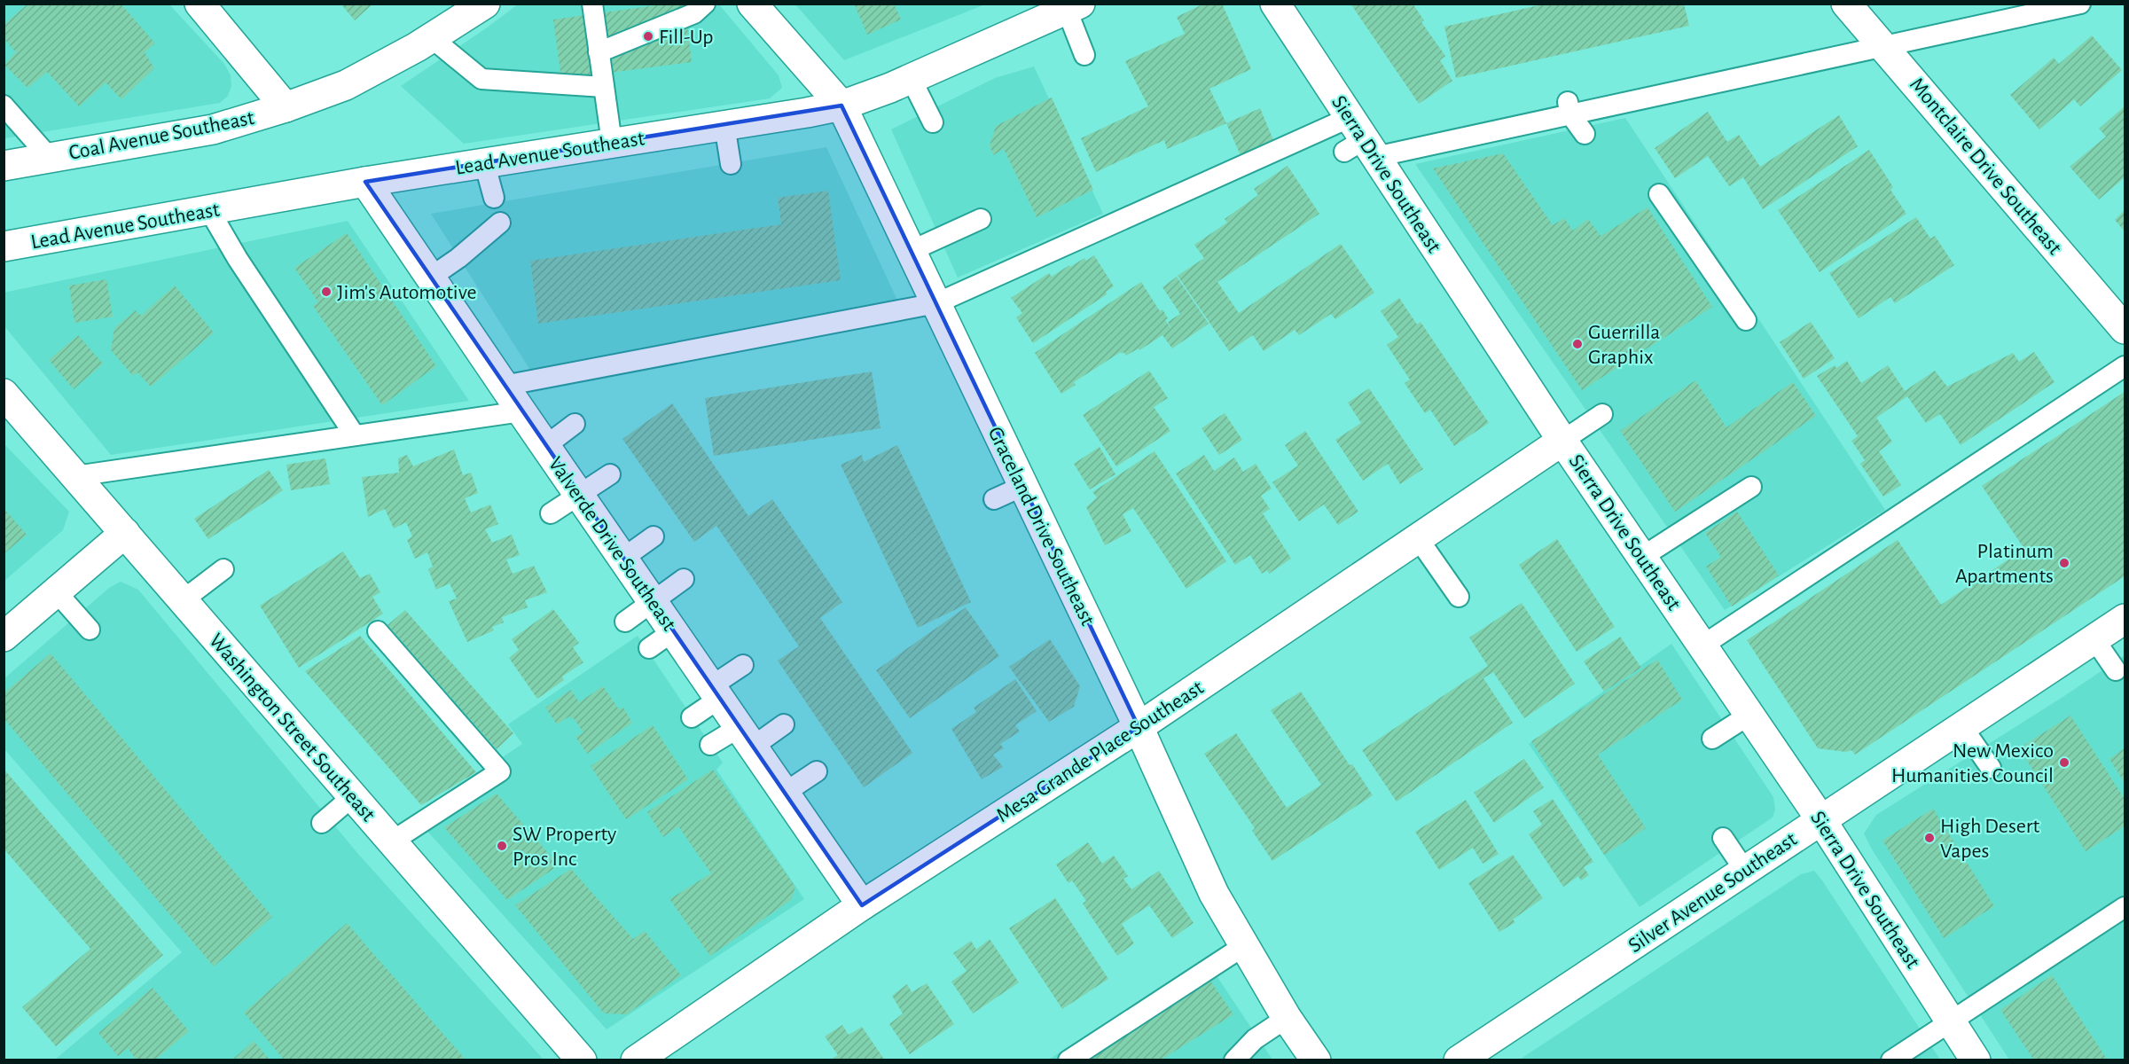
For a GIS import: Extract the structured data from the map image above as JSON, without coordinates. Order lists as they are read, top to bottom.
{
  "streets": {
    "street": [
      "Coal Avenue Southeast",
      "Lead Avenue Southeast",
      "Montclaire Drive Southeast",
      "Sierra Drive Southeast",
      "Graceland Drive Southeast",
      "Valverde Drive Southeast",
      "Washington Street Southeast",
      "Mesa Grande Place Southeast",
      "Silver Avenue Southeast"
    ]
  },
  "crossings": [
    ["Lead Avenue Southeast", "Graceland Drive Southeast"],
    ["Lead Avenue Southeast", "Valverde Drive Southeast"],
    ["Sierra Drive Southeast", "Mesa Grande Place Southeast"],
    ["Sierra Drive Southeast", "Silver Avenue Southeast"],
    ["Graceland Drive Southeast", "Mesa Grande Place Southeast"],
    ["Valverde Drive Southeast", "Mesa Grande Place Southeast"]
  ],
  "places": [
    "Fill-Up",
    "Jim's Automotive",
    "Guerrilla Graphix",
    "Platinum Apartments",
    "New Mexico Humanities Council",
    "High Desert Vapes",
    "SW Property Pros Inc"
  ]
}
